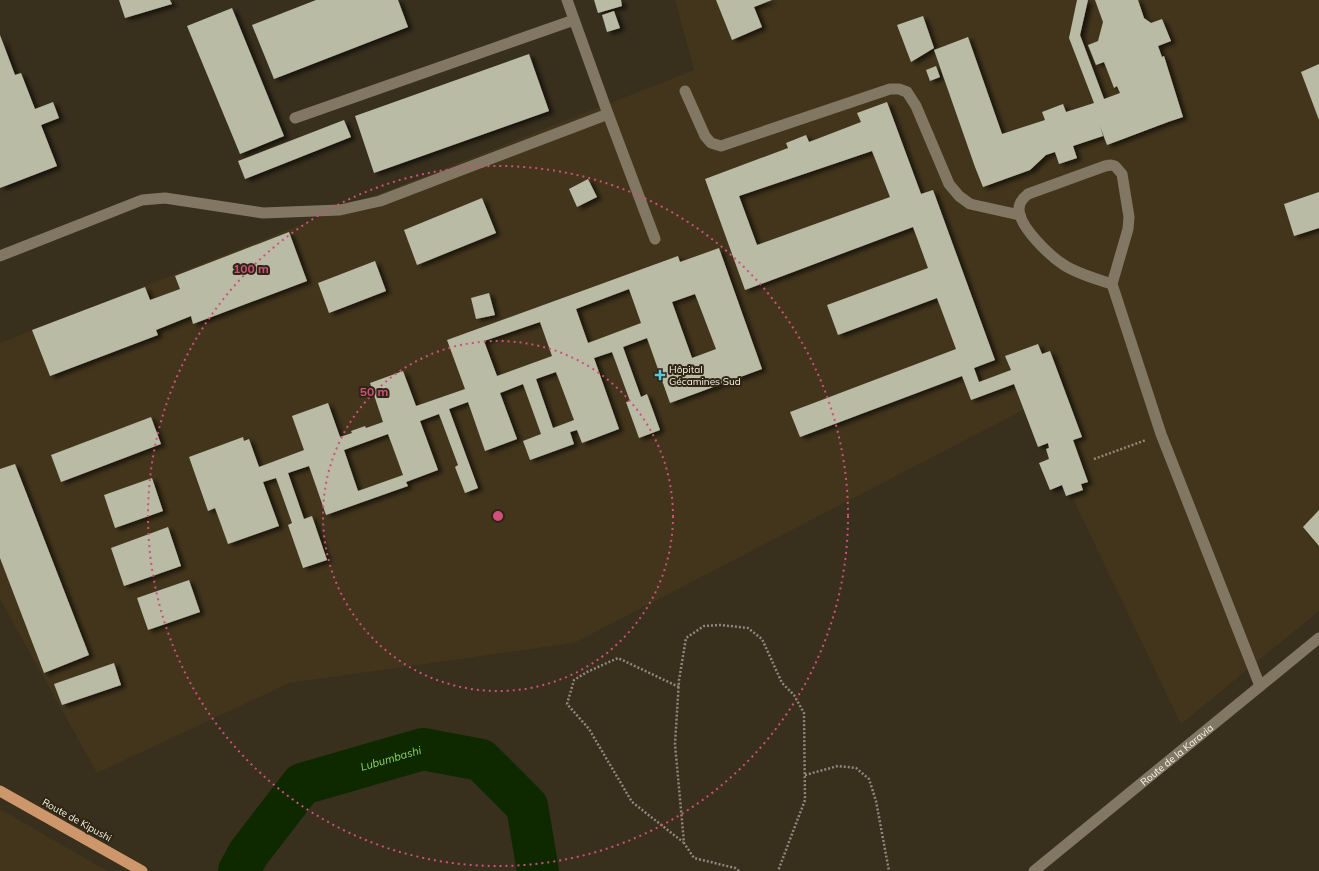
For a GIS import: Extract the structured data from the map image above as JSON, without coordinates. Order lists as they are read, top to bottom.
{
  "streets": {
    "highway": ["Route de Kipushi"],
    "street": ["Route de la Karavia"]
  },
  "water": ["Lubumbashi"],
  "places": {
    "health": ["Hôpital Gécamines Sud"]
  },
  "rings": ["100 m", "50 m"]
}
